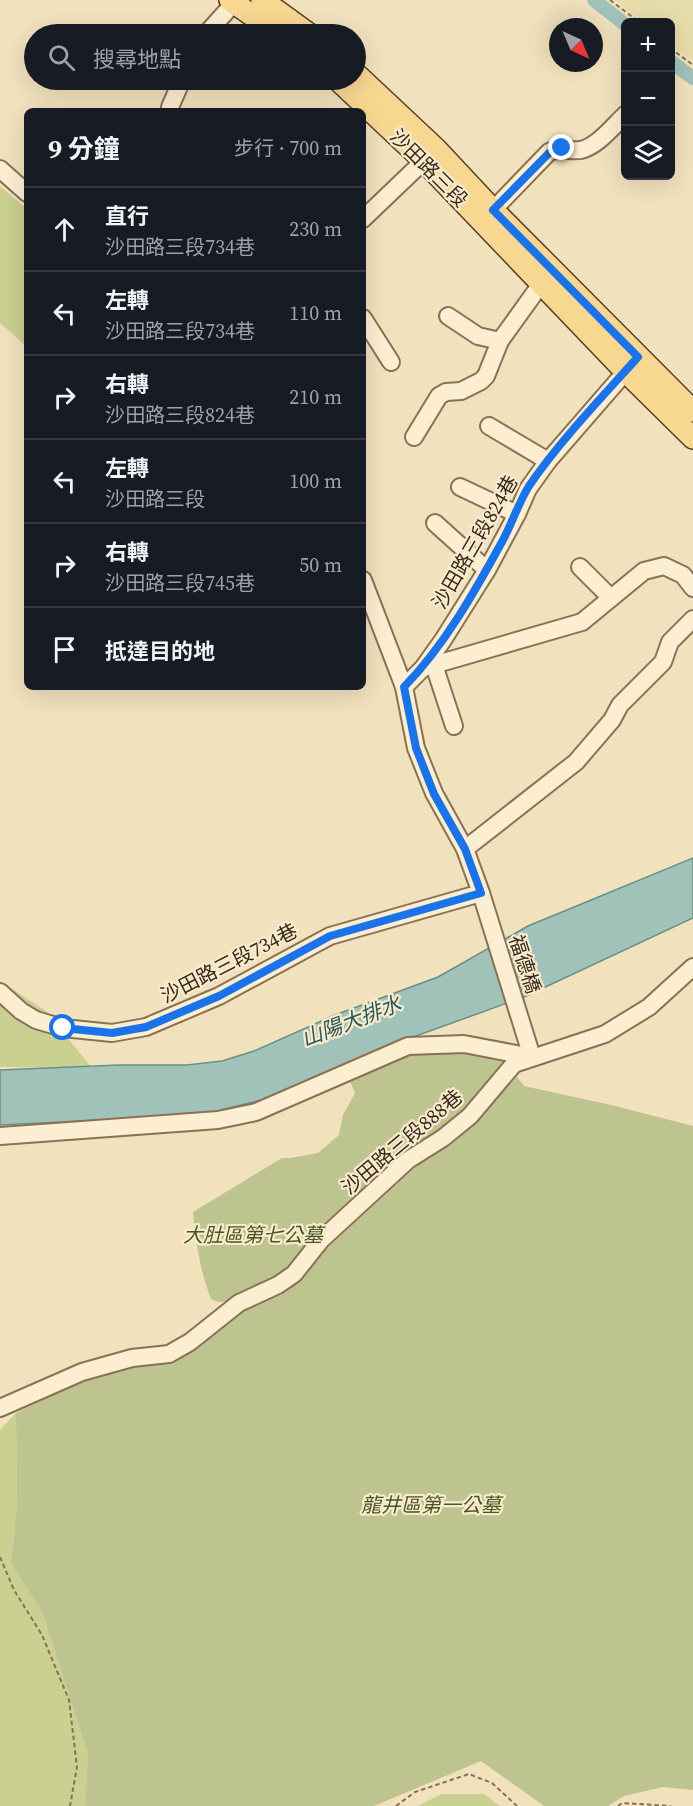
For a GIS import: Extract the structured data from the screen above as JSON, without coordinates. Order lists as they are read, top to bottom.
{
  "streets": {
    "main road": ["沙田路三段"],
    "street": [
      "沙田路三段824巷",
      "沙田路三段734巷",
      "福德橋",
      "沙田路三段888巷"
    ]
  },
  "crossings": [
    ["沙田路三段", "沙田路三段824巷"],
    ["沙田路三段734巷", "福德橋"],
    ["福德橋", "沙田路三段888巷"]
  ],
  "water": ["山陽大排水"],
  "parks": ["大肚區第七公墓", "龍井區第一公墓"],
  "north": "bottom right",
  "page": {
    "map_buttons": ["+", "−"],
    "search": "搜尋地點",
    "heading": ["9 分鐘", "步行 · 700 m"],
    "list": [
      ["直行", "沙田路三段734巷", "230 m"],
      ["左轉", "沙田路三段734巷", "110 m"],
      ["右轉", "沙田路三段824巷", "210 m"],
      ["左轉", "沙田路三段", "100 m"],
      ["右轉", "沙田路三段745巷", "50 m"],
      "抵達目的地"
    ]
  }
}
